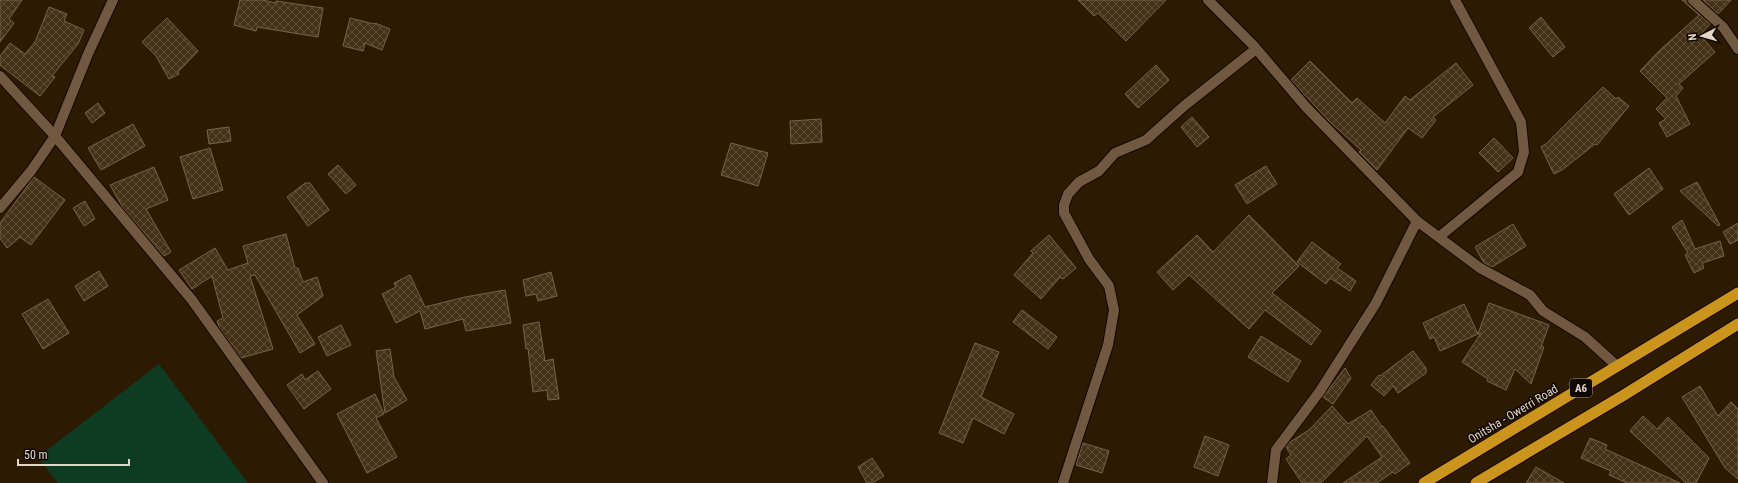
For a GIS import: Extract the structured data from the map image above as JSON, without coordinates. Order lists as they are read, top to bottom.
{
  "streets": {
    "highway": ["A6", "Onitsha - Owerri Road"]
  },
  "scale_bar": "50 m",
  "north": "left"
}
